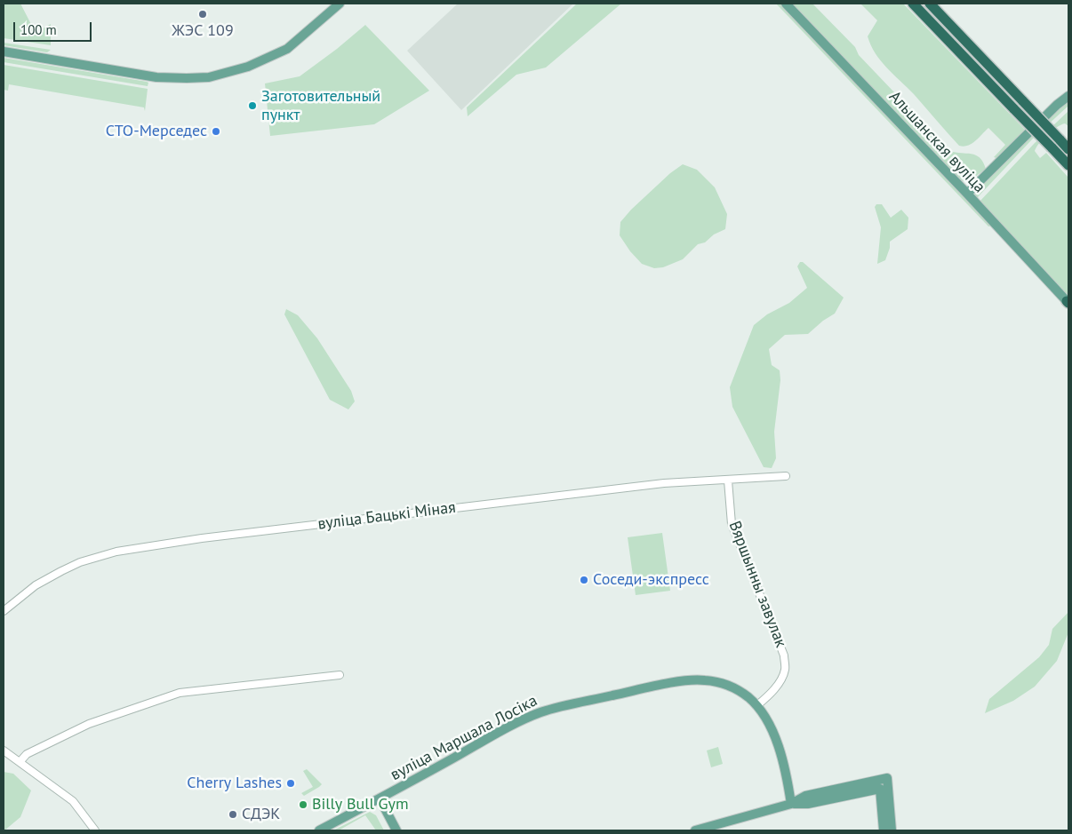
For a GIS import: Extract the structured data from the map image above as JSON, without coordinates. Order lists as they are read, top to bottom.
{
  "streets": {
    "main road": ["Альшанская вуліца", "вуліца Маршала Лосіка"],
    "street": ["вуліца Бацькі Міная", "Вяршынны завулак"]
  },
  "crossings": [
    ["вуліца Бацькі Міная", "Вяршынны завулак"],
    ["Вяршынны завулак", "вуліца Маршала Лосіка"]
  ],
  "places": [
    "ЖЭС 109",
    "Заготовительный пункт",
    "СТО-Мерседес",
    "Соседи-экспресс",
    "Cherry Lashes",
    "Billy Bull Gym",
    "СДЭК"
  ],
  "scale_bar": "100 m"
}
